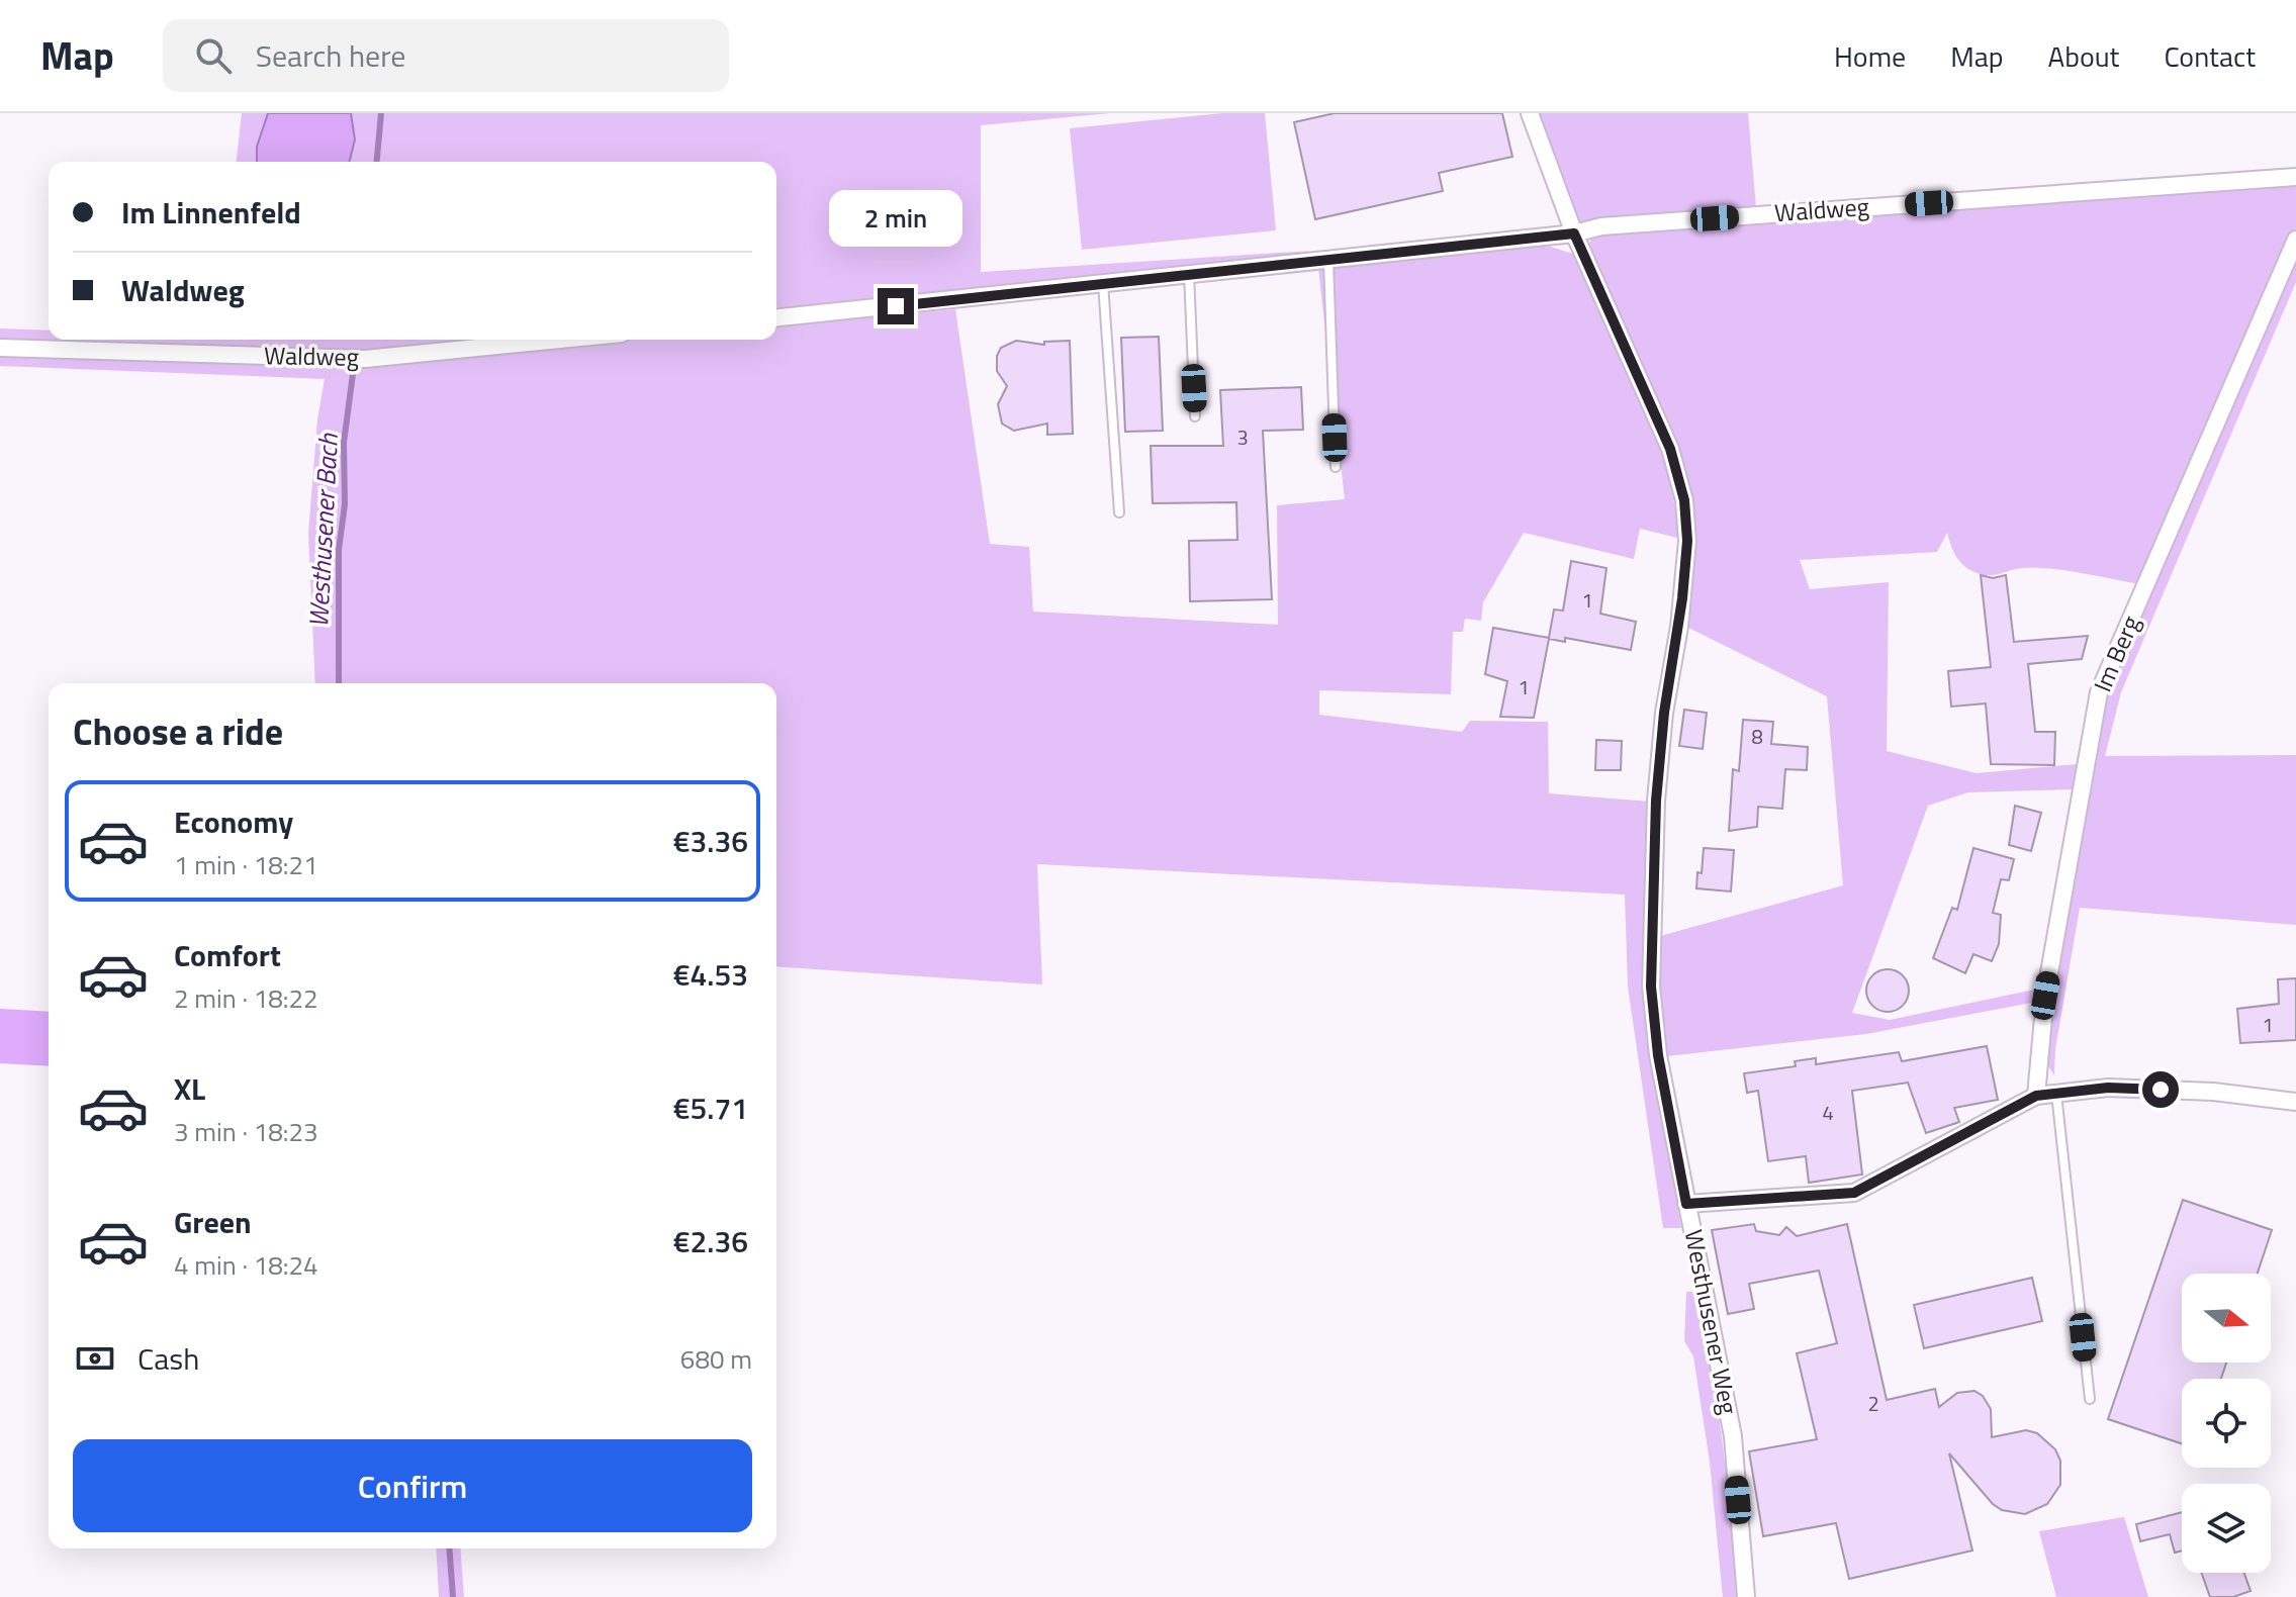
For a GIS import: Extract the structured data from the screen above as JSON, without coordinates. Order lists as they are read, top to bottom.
{
  "streets": {
    "street": ["Waldweg", "Im Berg", "Westhusener Weg"]
  },
  "crossings": [
    ["Waldweg", "Westhusener Weg"]
  ],
  "water": ["Westhusener Bach"],
  "house_numbers": [
    "3",
    "1",
    "1",
    "8",
    "1",
    "4",
    "2"
  ],
  "north": "right",
  "page": {
    "header": "Map",
    "search": "Search here",
    "nav": [
      "Home",
      "Map",
      "About",
      "Contact"
    ],
    "banner": ["Im Linnenfeld", "Waldweg"],
    "bubble": "2 min",
    "heading": "Choose a ride",
    "list": [
      {
        "name": "Economy",
        "note": "1 min · 18:21",
        "value": "€3.36"
      },
      {
        "name": "Comfort",
        "note": "2 min · 18:22",
        "value": "€4.53"
      },
      {
        "name": "XL",
        "note": "3 min · 18:23",
        "value": "€5.71"
      },
      {
        "name": "Green",
        "note": "4 min · 18:24",
        "value": "€2.36"
      }
    ],
    "pay": ["Cash", "680 m"],
    "buttons": "Confirm"
  }
}
